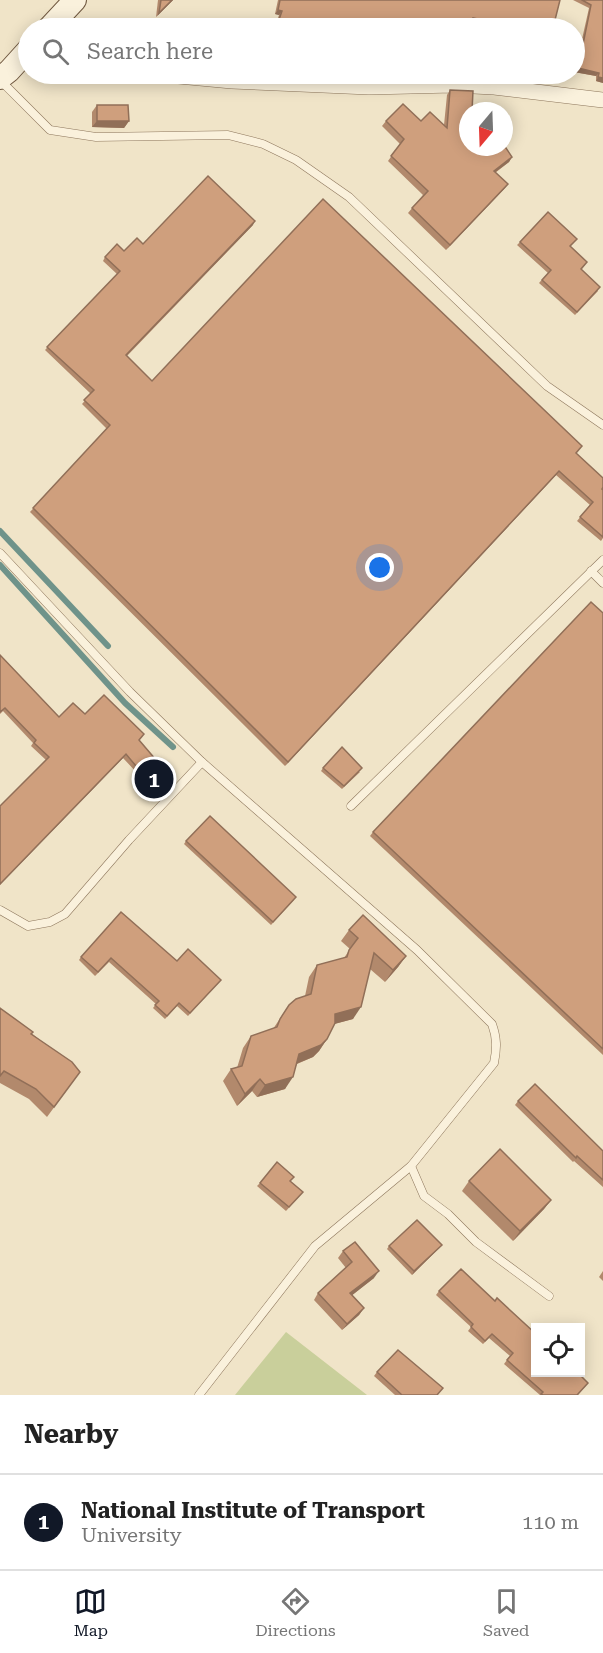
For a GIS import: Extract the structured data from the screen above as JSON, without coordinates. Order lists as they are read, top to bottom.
{
  "north": "bottom",
  "page": {
    "search": "Search here",
    "pins": "1",
    "heading": "Nearby",
    "list": [
      {
        "mark": "1",
        "name": "National Institute of Transport",
        "note": "University",
        "value": "110 m"
      }
    ],
    "nav": ["Map", "Directions", "Saved"]
  }
}
